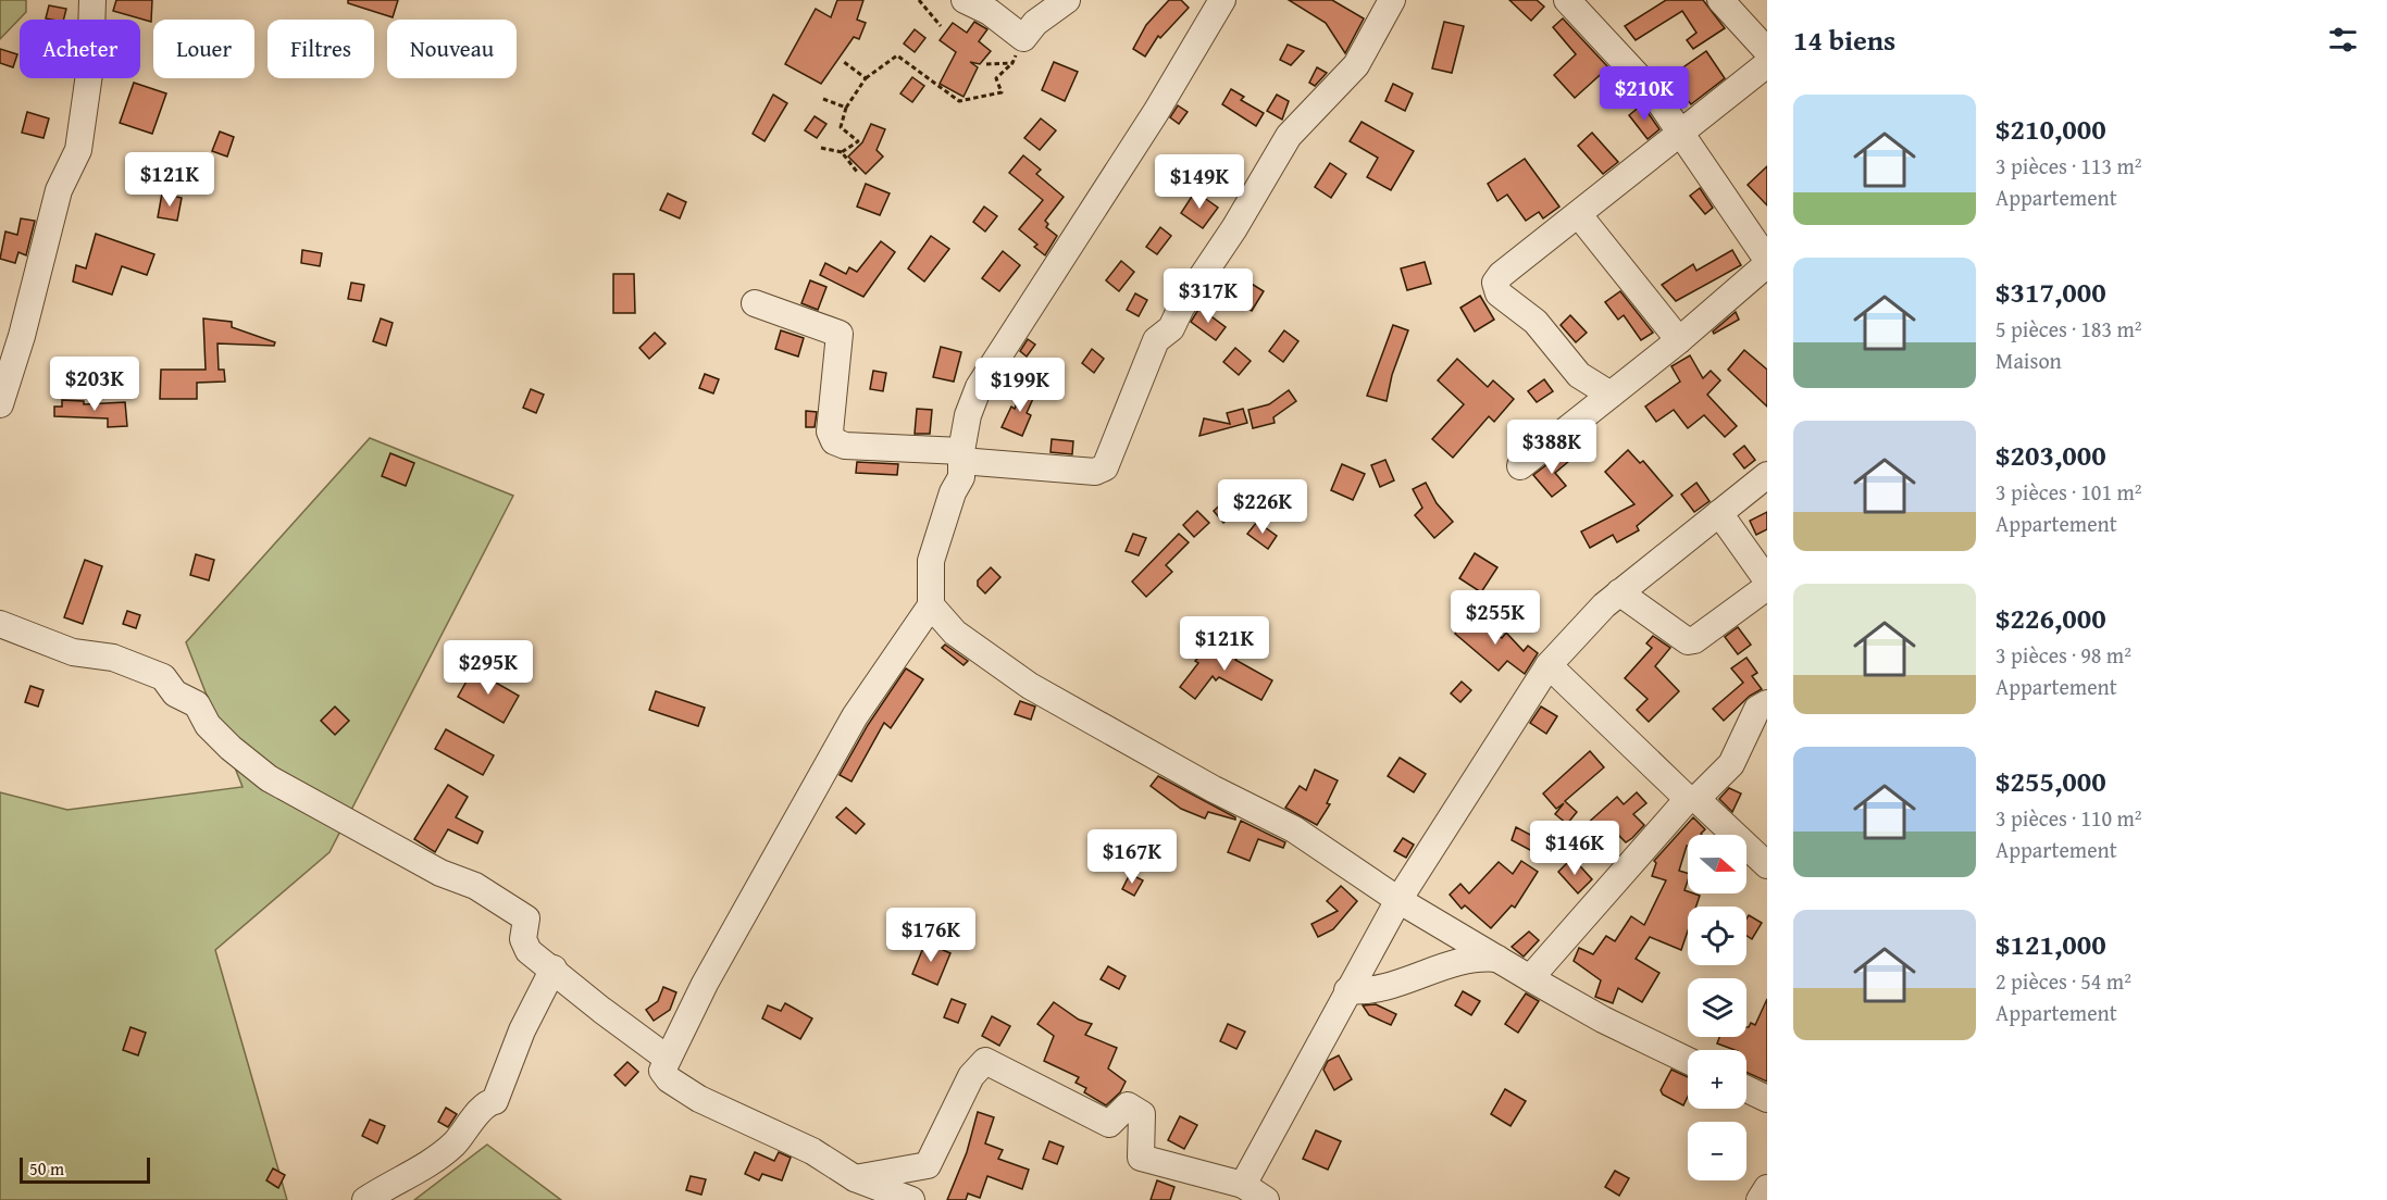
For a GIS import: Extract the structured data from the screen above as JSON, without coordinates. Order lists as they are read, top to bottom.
{
  "scale_bar": "50 m",
  "north": "right",
  "page": {
    "heading": "14 biens",
    "chip": [
      "Acheter",
      "Louer",
      "Filtres",
      "Nouveau"
    ],
    "price": [
      "$210K",
      "$121K",
      "$149K",
      "$317K",
      "$203K",
      "$199K",
      "$388K",
      "$226K",
      "$255K",
      "$121K",
      "$295K",
      "$146K",
      "$167K",
      "$176K"
    ],
    "list": [
      {
        "name": "$210,000",
        "note": "3 pièces · 113 m² · Appartement"
      },
      {
        "name": "$317,000",
        "note": "5 pièces · 183 m² · Maison"
      },
      {
        "name": "$203,000",
        "note": "3 pièces · 101 m² · Appartement"
      },
      {
        "name": "$226,000",
        "note": "3 pièces · 98 m² · Appartement"
      },
      {
        "name": "$255,000",
        "note": "3 pièces · 110 m² · Appartement"
      },
      {
        "name": "$121,000",
        "note": "2 pièces · 54 m² · Appartement"
      }
    ],
    "map_buttons": ["+", "−"],
    "scale": "50 m"
  }
}
